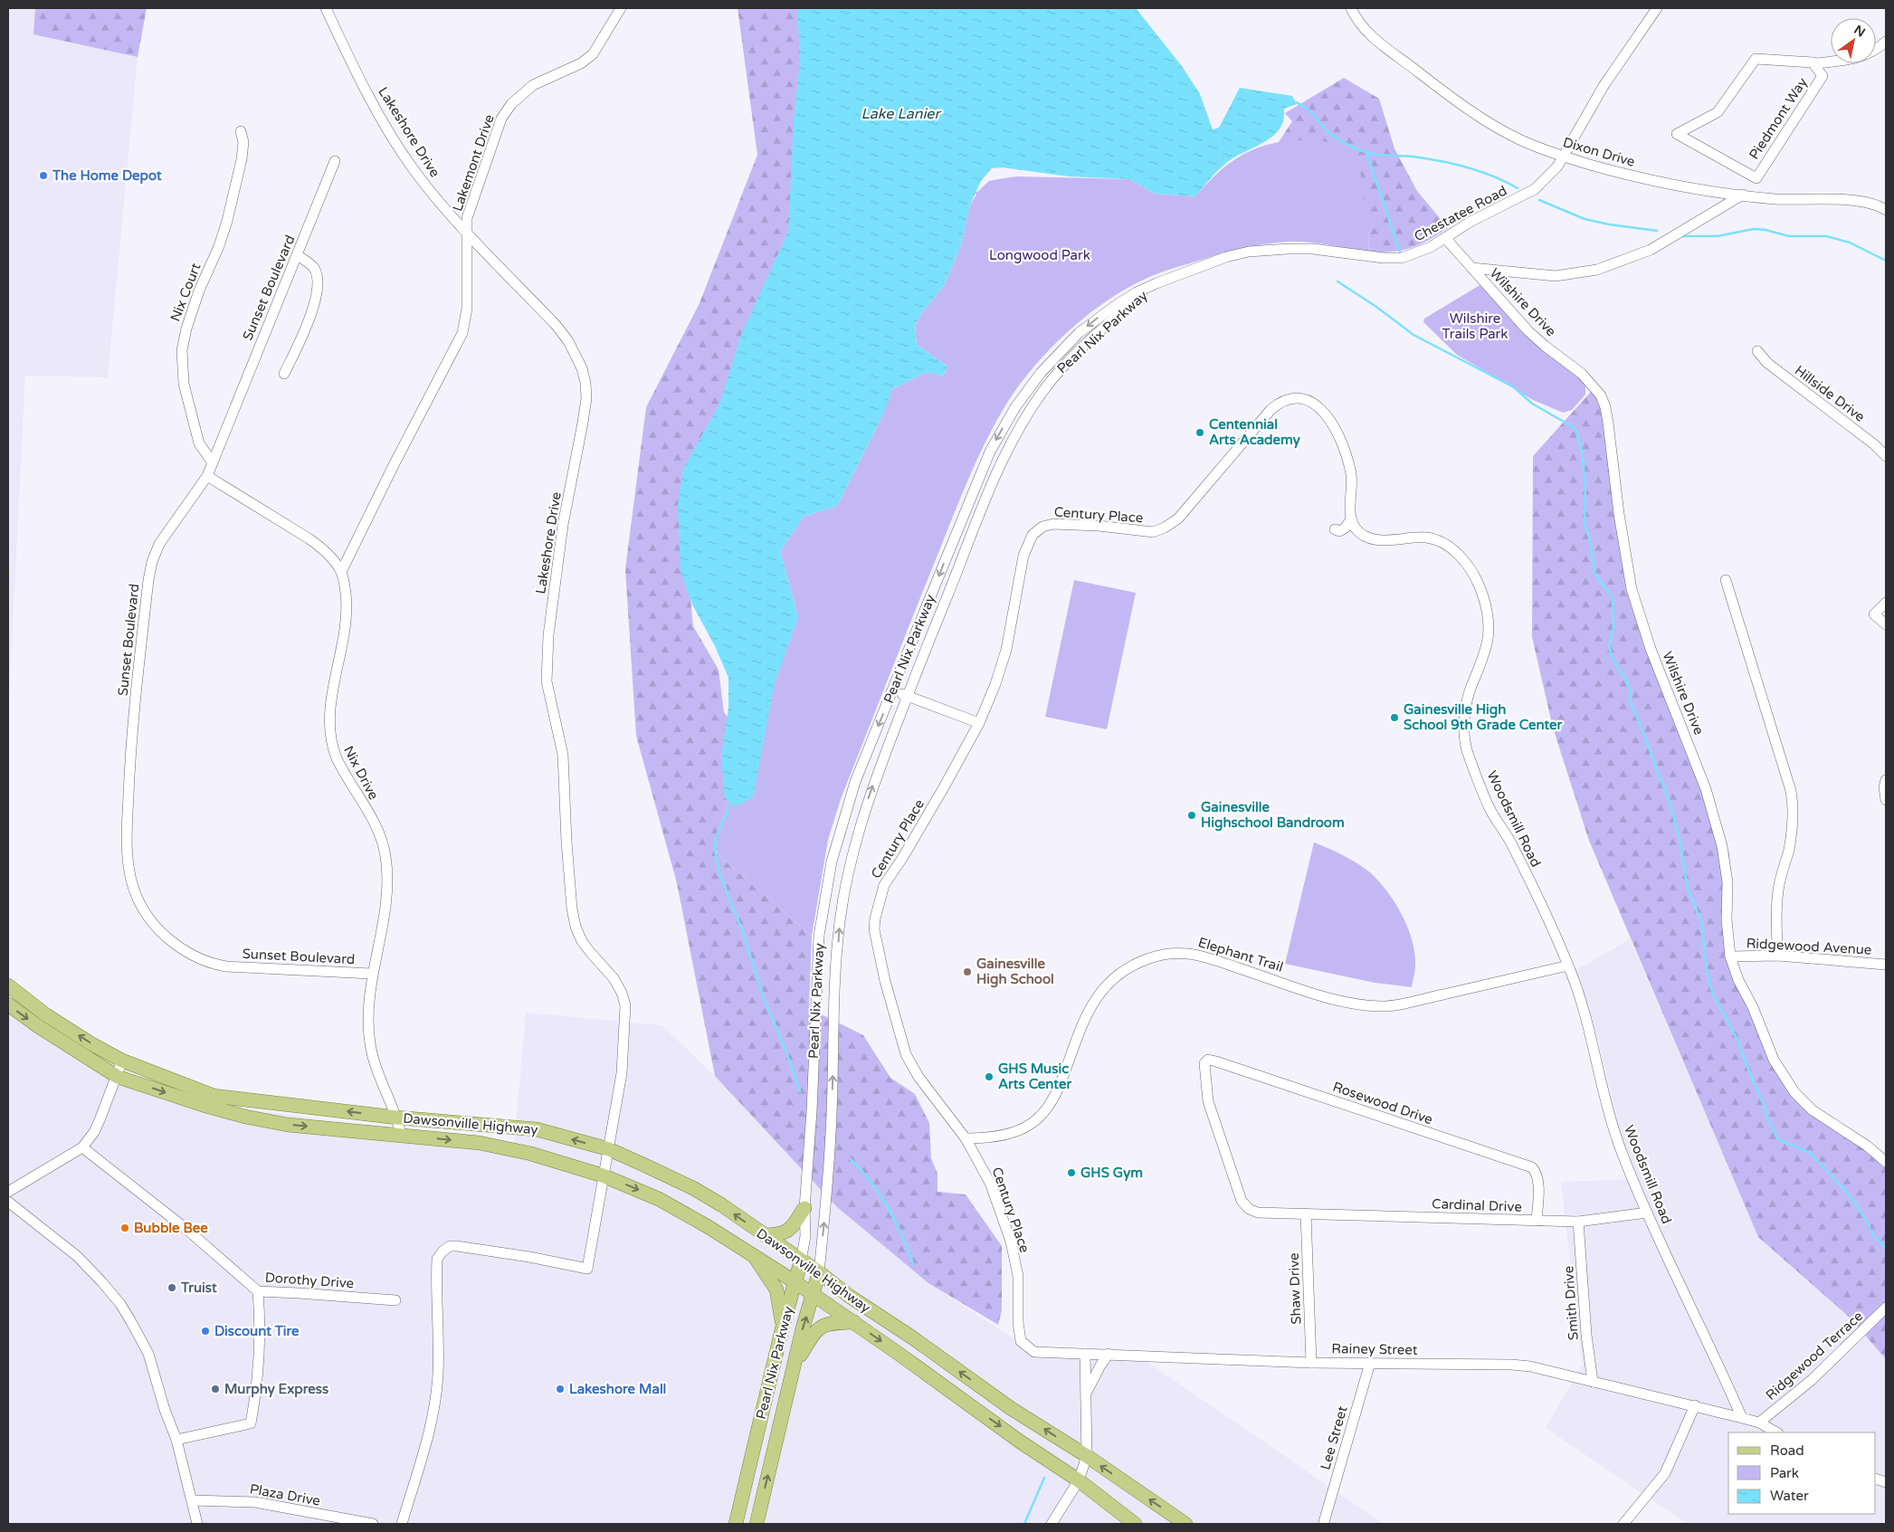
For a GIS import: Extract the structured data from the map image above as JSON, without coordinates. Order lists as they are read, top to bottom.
{
  "streets": {
    "main road": ["Pearl Nix Parkway", "Dawsonville Highway"],
    "street": [
      "Piedmont Way",
      "Lakeshore Drive",
      "Dixon Drive",
      "Lakemont Drive",
      "Chestatee Road",
      "Sunset Boulevard",
      "Nix Court",
      "Wilshire Drive",
      "Hillside Drive",
      "Century Place",
      "Nix Drive",
      "Woodsmill Road",
      "Ridgewood Avenue",
      "Elephant Trail",
      "Rosewood Drive",
      "Cardinal Drive",
      "Dorothy Drive",
      "Shaw Drive",
      "Smith Drive",
      "Rainey Street",
      "Ridgewood Terrace",
      "Lee Street",
      "Plaza Drive"
    ]
  },
  "crossings": [
    ["Lakeshore Drive", "Lakemont Drive"],
    ["Lakeshore Drive", "Dawsonville Highway"],
    ["Dixon Drive", "Chestatee Road"],
    ["Lakemont Drive", "Nix Drive"],
    ["Chestatee Road", "Wilshire Drive"],
    ["Chestatee Road", "Pearl Nix Parkway"],
    ["Sunset Boulevard", "Nix Court"],
    ["Sunset Boulevard", "Nix Drive"],
    ["Wilshire Drive", "Ridgewood Avenue"],
    ["Pearl Nix Parkway", "Dawsonville Highway"],
    ["Century Place", "Woodsmill Road"],
    ["Century Place", "Elephant Trail"],
    ["Century Place", "Rainey Street"],
    ["Nix Drive", "Dawsonville Highway"],
    ["Woodsmill Road", "Elephant Trail"],
    ["Woodsmill Road", "Cardinal Drive"],
    ["Woodsmill Road", "Rainey Street"],
    ["Rosewood Drive", "Cardinal Drive"],
    ["Cardinal Drive", "Shaw Drive"],
    ["Cardinal Drive", "Smith Drive"],
    ["Shaw Drive", "Rainey Street"],
    ["Smith Drive", "Rainey Street"],
    ["Rainey Street", "Ridgewood Terrace"],
    ["Rainey Street", "Lee Street"]
  ],
  "water": ["Lake Lanier"],
  "parks": ["Longwood Park", "Wilshire Trails Park"],
  "places": [
    "The Home Depot",
    "Centennial Arts Academy",
    "Gainesville High School 9th Grade Center",
    "Gainesville Highschool Bandroom",
    "Gainesville High School",
    "GHS Music Arts Center",
    "GHS Gym",
    "Bubble Bee",
    "Truist",
    "Discount Tire",
    "Murphy Express",
    "Lakeshore Mall"
  ],
  "legend": ["Road", "Park", "Water"],
  "north": "top right"
}
